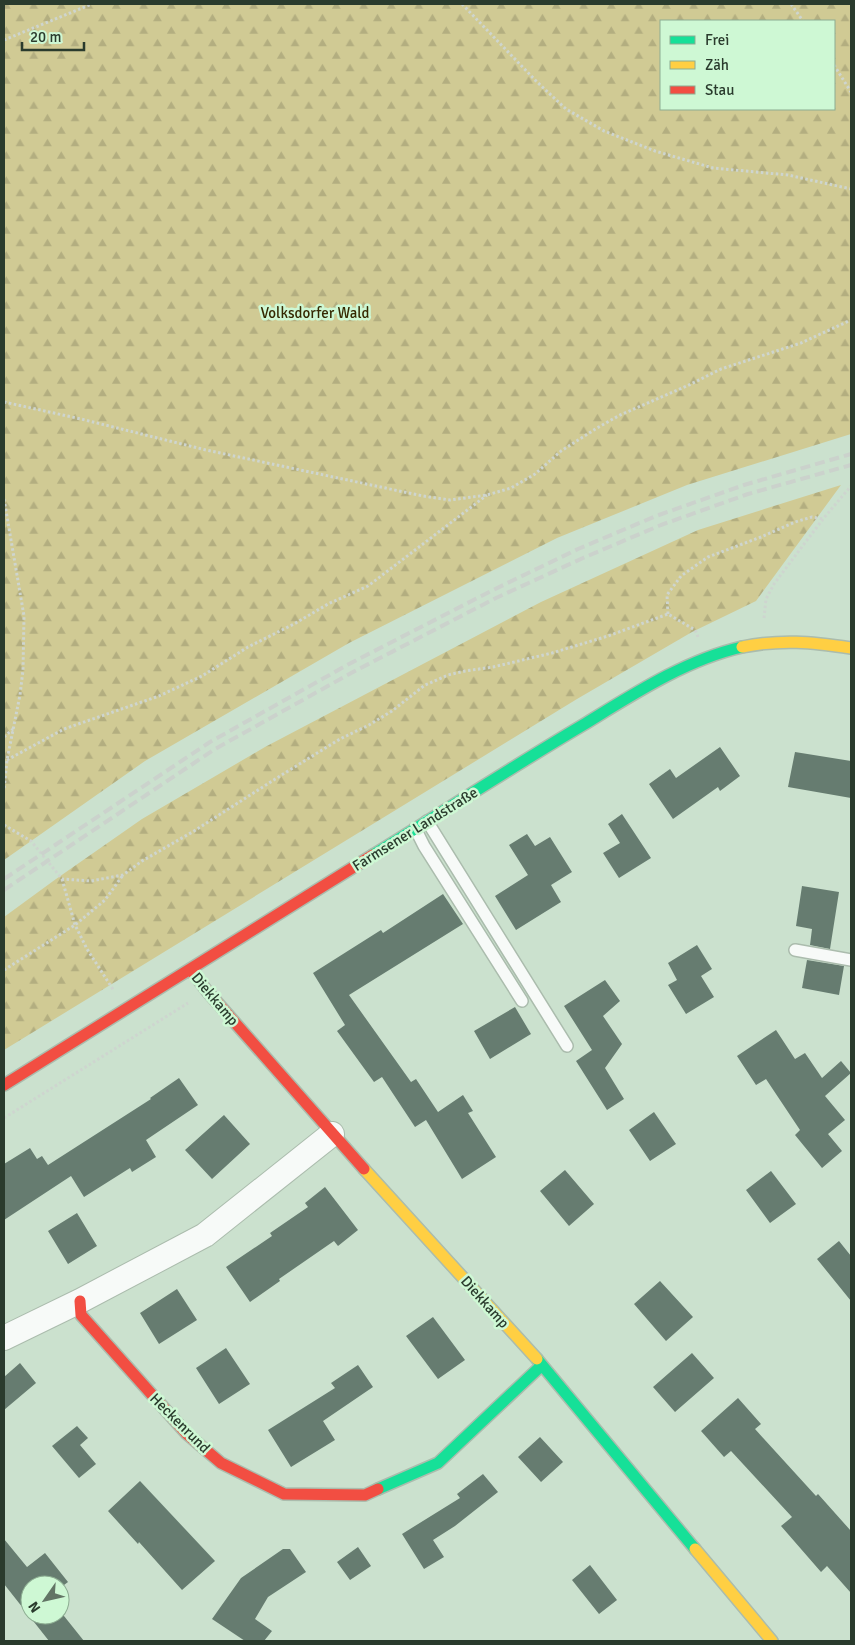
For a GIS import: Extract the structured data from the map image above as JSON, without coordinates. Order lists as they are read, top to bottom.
{
  "streets": {
    "street": ["Farmsener Landstraße", "Diekkamp", "Heckenrund"]
  },
  "crossings": [
    ["Farmsener Landstraße", "Diekkamp"],
    ["Diekkamp", "Heckenrund"]
  ],
  "parks": ["Volksdorfer Wald"],
  "legend": ["Frei", "Zäh", "Stau"],
  "scale_bar": "20 m",
  "north": "bottom left"
}
